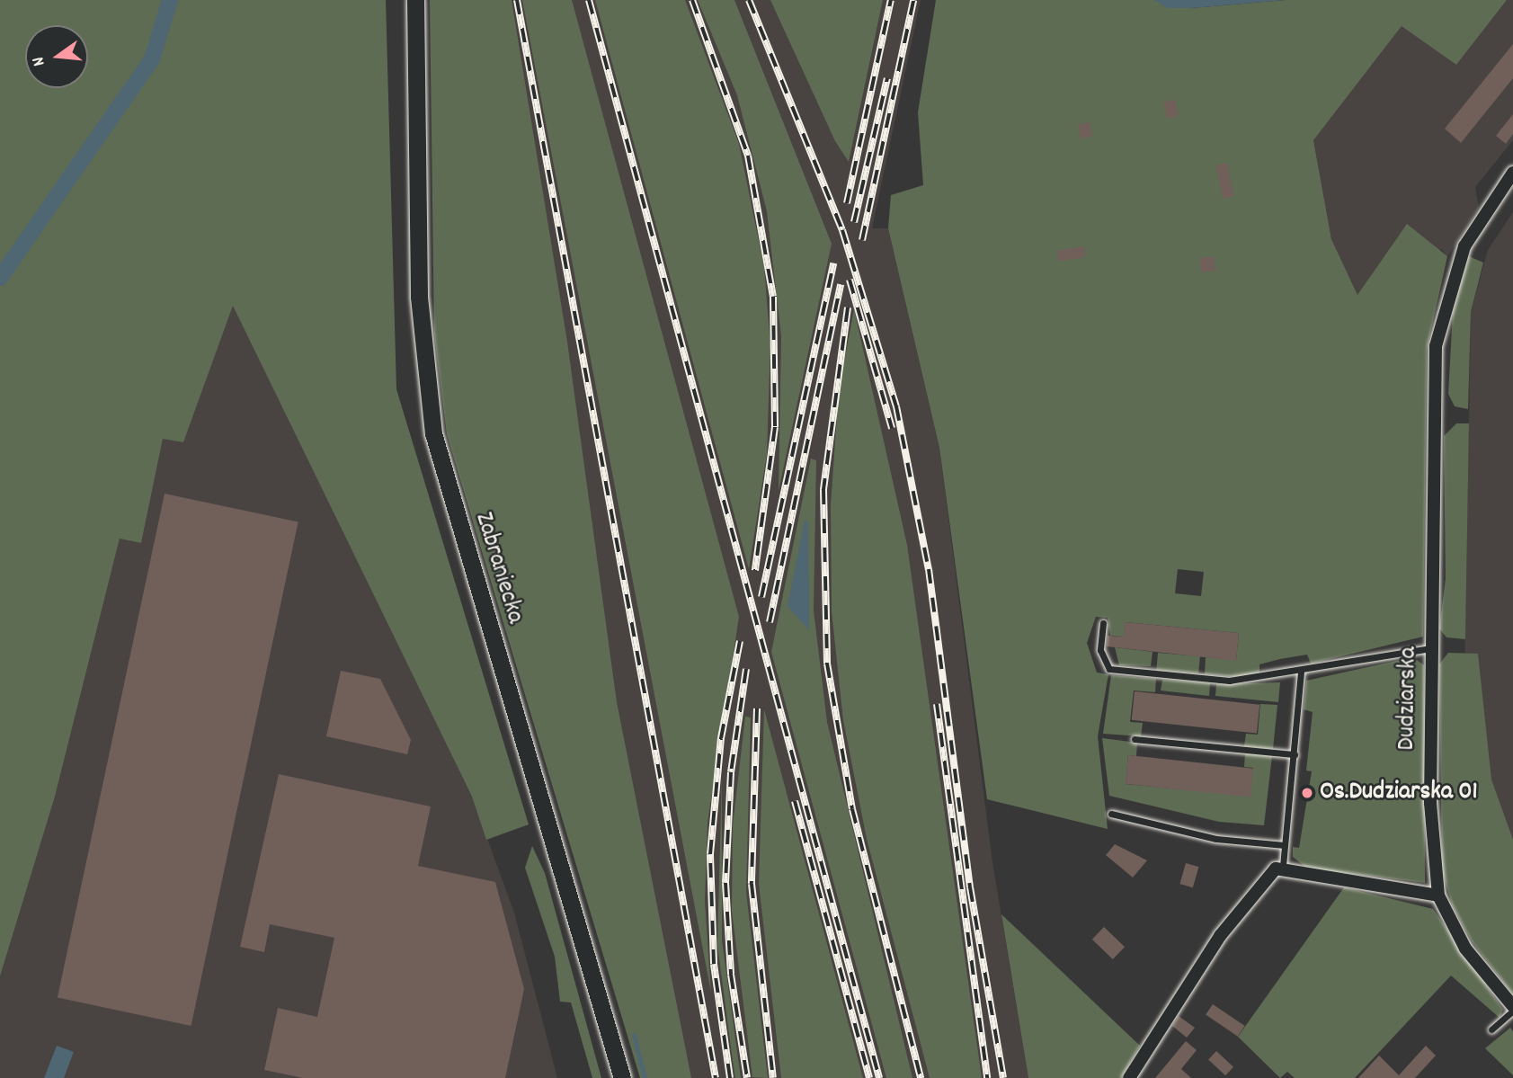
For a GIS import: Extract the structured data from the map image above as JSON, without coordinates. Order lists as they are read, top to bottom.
{
  "streets": {
    "main road": ["Zabraniecka"],
    "street": ["Dudziarska"]
  },
  "places": ["Os.Dudziarska 01"],
  "north": "left"
}
